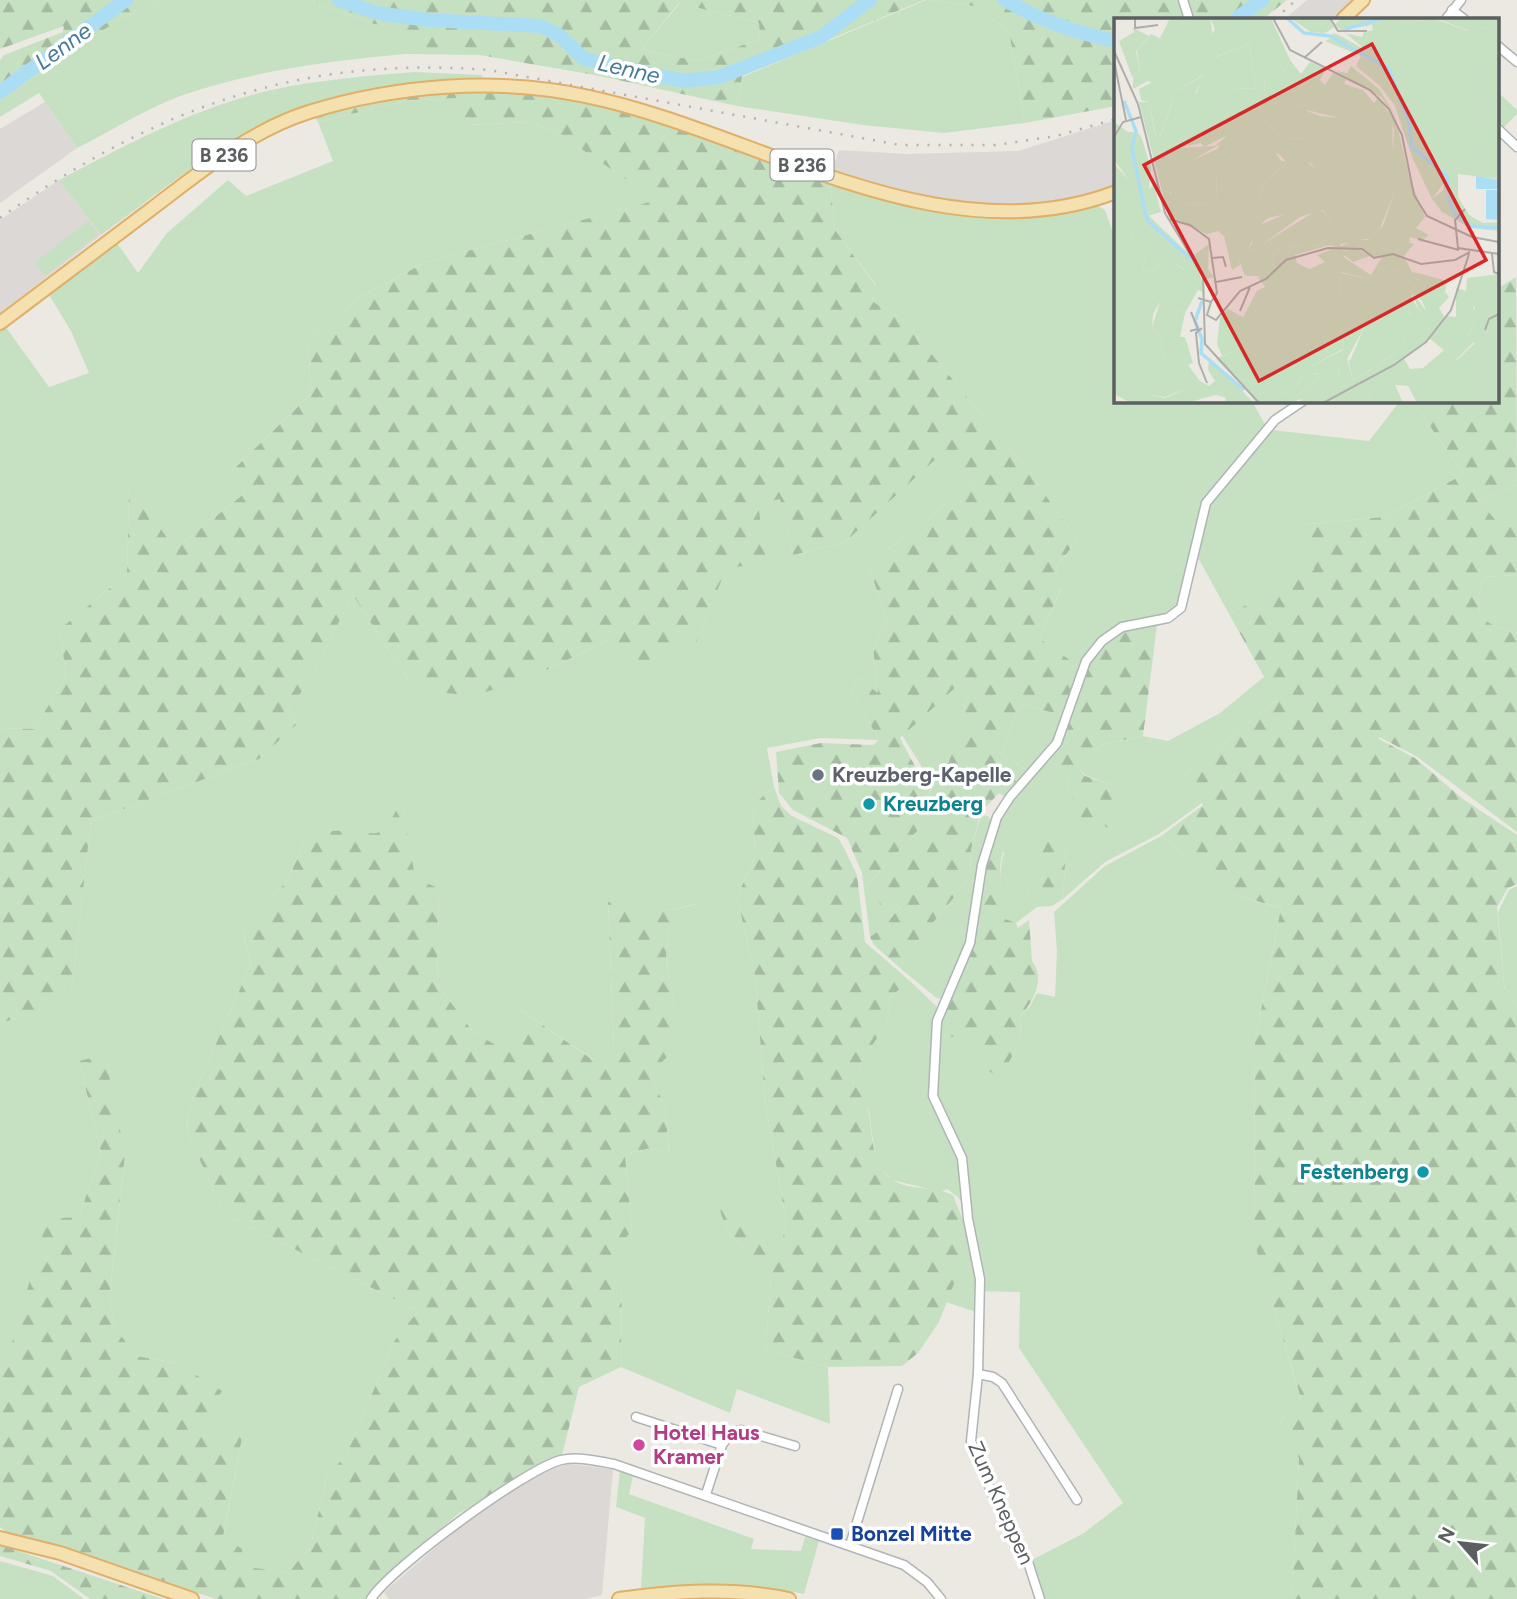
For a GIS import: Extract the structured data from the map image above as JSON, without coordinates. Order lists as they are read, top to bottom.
{
  "streets": {
    "main road": ["B 236"],
    "street": ["Zum Kneppen"]
  },
  "water": ["Lenne"],
  "places": {
    "other": [
      "Kreuzberg-Kapelle",
      "Kreuzberg",
      "Festenberg",
      "Hotel Haus Kramer"
    ],
    "transit": ["Bonzel Mitte"]
  },
  "north": "top left"
}
